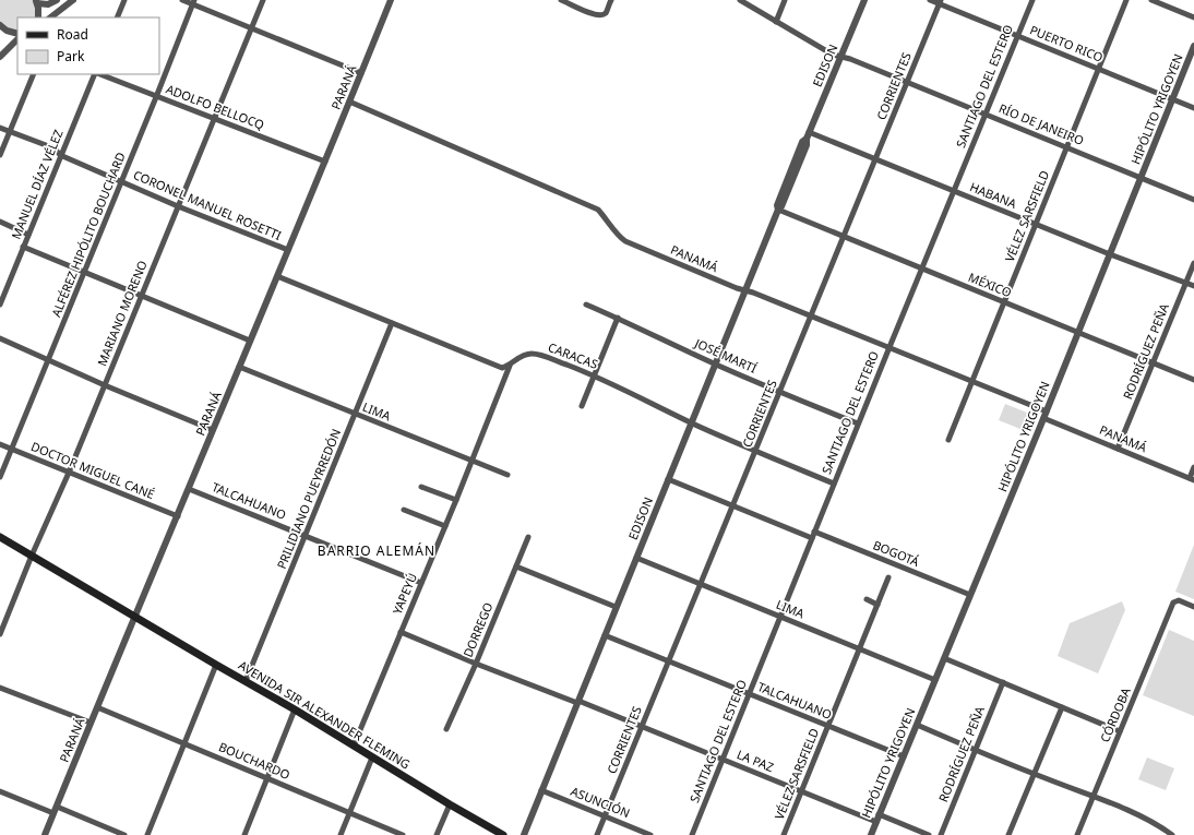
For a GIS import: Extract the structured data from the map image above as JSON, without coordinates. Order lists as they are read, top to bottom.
{
  "streets": {
    "main road": ["AVENIDA SIR ALEXANDER FLEMING"],
    "street": [
      "PUERTO RICO",
      "EDISON",
      "CORRIENTES",
      "SANTIAGO DEL ESTERO",
      "PARANÁ",
      "ADOLFO BELLOCQ",
      "HIPÓLITO YRIGOYEN",
      "RÍO DE JANEIRO",
      "MANUEL DÍAZ VÉLEZ",
      "HABANA",
      "CORONEL MANUEL ROSETTI",
      "VÉLEZ SARSFIELD",
      "ALFÉREZ HIPÓLITO BOUCHARD",
      "PANAMÁ",
      "MÉXICO",
      "MARIANO MORENO",
      "RODRÍGUEZ PEÑA",
      "CARACAS",
      "JOSÉ MARTÍ",
      "LIMA",
      "DOCTOR MIGUEL CANÉ",
      "PRILIDIANO PUEYRREDÓN",
      "TALCAHUANO",
      "BOGOTÁ",
      "YAPEYÚ",
      "DORREGO",
      "CÓRDOBA",
      "BOUCHARDO",
      "LA PAZ",
      "ASUNCIÓN"
    ]
  },
  "crossings": [
    ["PUERTO RICO", "CORRIENTES"],
    ["PUERTO RICO", "SANTIAGO DEL ESTERO"],
    ["PUERTO RICO", "HIPÓLITO YRIGOYEN"],
    ["PUERTO RICO", "VÉLEZ SARSFIELD"],
    ["EDISON", "RÍO DE JANEIRO"],
    ["EDISON", "HABANA"],
    ["EDISON", "PANAMÁ"],
    ["EDISON", "MÉXICO"],
    ["EDISON", "CARACAS"],
    ["EDISON", "JOSÉ MARTÍ"],
    ["EDISON", "LIMA"],
    ["EDISON", "TALCAHUANO"],
    ["EDISON", "BOGOTÁ"],
    ["EDISON", "LA PAZ"],
    ["EDISON", "ASUNCIÓN"],
    ["CORRIENTES", "RÍO DE JANEIRO"],
    ["CORRIENTES", "HABANA"],
    ["CORRIENTES", "PANAMÁ"],
    ["CORRIENTES", "MÉXICO"],
    ["CORRIENTES", "CARACAS"],
    ["CORRIENTES", "JOSÉ MARTÍ"],
    ["CORRIENTES", "LIMA"],
    ["CORRIENTES", "TALCAHUANO"],
    ["CORRIENTES", "BOGOTÁ"],
    ["CORRIENTES", "LA PAZ"],
    ["CORRIENTES", "ASUNCIÓN"],
    ["SANTIAGO DEL ESTERO", "RÍO DE JANEIRO"],
    ["SANTIAGO DEL ESTERO", "HABANA"],
    ["SANTIAGO DEL ESTERO", "PANAMÁ"],
    ["SANTIAGO DEL ESTERO", "MÉXICO"],
    ["SANTIAGO DEL ESTERO", "CARACAS"],
    ["SANTIAGO DEL ESTERO", "JOSÉ MARTÍ"],
    ["SANTIAGO DEL ESTERO", "LIMA"],
    ["SANTIAGO DEL ESTERO", "TALCAHUANO"],
    ["SANTIAGO DEL ESTERO", "BOGOTÁ"],
    ["SANTIAGO DEL ESTERO", "LA PAZ"],
    ["PARANÁ", "ADOLFO BELLOCQ"],
    ["PARANÁ", "CORONEL MANUEL ROSETTI"],
    ["PARANÁ", "PANAMÁ"],
    ["PARANÁ", "LIMA"],
    ["PARANÁ", "DOCTOR MIGUEL CANÉ"],
    ["PARANÁ", "TALCAHUANO"],
    ["PARANÁ", "AVENIDA SIR ALEXANDER FLEMING"],
    ["PARANÁ", "BOUCHARDO"],
    ["ADOLFO BELLOCQ", "ALFÉREZ HIPÓLITO BOUCHARD"],
    ["ADOLFO BELLOCQ", "MARIANO MORENO"],
    ["HIPÓLITO YRIGOYEN", "RÍO DE JANEIRO"],
    ["HIPÓLITO YRIGOYEN", "HABANA"],
    ["HIPÓLITO YRIGOYEN", "PANAMÁ"],
    ["HIPÓLITO YRIGOYEN", "MÉXICO"],
    ["HIPÓLITO YRIGOYEN", "LIMA"],
    ["HIPÓLITO YRIGOYEN", "TALCAHUANO"],
    ["HIPÓLITO YRIGOYEN", "BOGOTÁ"],
    ["HIPÓLITO YRIGOYEN", "LA PAZ"],
    ["RÍO DE JANEIRO", "VÉLEZ SARSFIELD"],
    ["MANUEL DÍAZ VÉLEZ", "CORONEL MANUEL ROSETTI"],
    ["HABANA", "VÉLEZ SARSFIELD"],
    ["HABANA", "RODRÍGUEZ PEÑA"],
    ["CORONEL MANUEL ROSETTI", "ALFÉREZ HIPÓLITO BOUCHARD"],
    ["CORONEL MANUEL ROSETTI", "MARIANO MORENO"],
    ["VÉLEZ SARSFIELD", "PANAMÁ"],
    ["VÉLEZ SARSFIELD", "MÉXICO"],
    ["VÉLEZ SARSFIELD", "LIMA"],
    ["VÉLEZ SARSFIELD", "TALCAHUANO"],
    ["VÉLEZ SARSFIELD", "LA PAZ"],
    ["ALFÉREZ HIPÓLITO BOUCHARD", "DOCTOR MIGUEL CANÉ"],
    ["PANAMÁ", "RODRÍGUEZ PEÑA"],
    ["MÉXICO", "RODRÍGUEZ PEÑA"],
    ["MARIANO MORENO", "DOCTOR MIGUEL CANÉ"],
    ["MARIANO MORENO", "AVENIDA SIR ALEXANDER FLEMING"],
    ["CARACAS", "YAPEYÚ"],
    ["LIMA", "PRILIDIANO PUEYRREDÓN"],
    ["LIMA", "YAPEYÚ"],
    ["PRILIDIANO PUEYRREDÓN", "TALCAHUANO"],
    ["PRILIDIANO PUEYRREDÓN", "AVENIDA SIR ALEXANDER FLEMING"],
    ["TALCAHUANO", "YAPEYÚ"],
    ["YAPEYÚ", "AVENIDA SIR ALEXANDER FLEMING"],
    ["YAPEYÚ", "LA PAZ"],
    ["DORREGO", "LA PAZ"]
  ],
  "districts": ["BARRIO ALEMÁN"],
  "legend": ["Road", "Park"]
}
